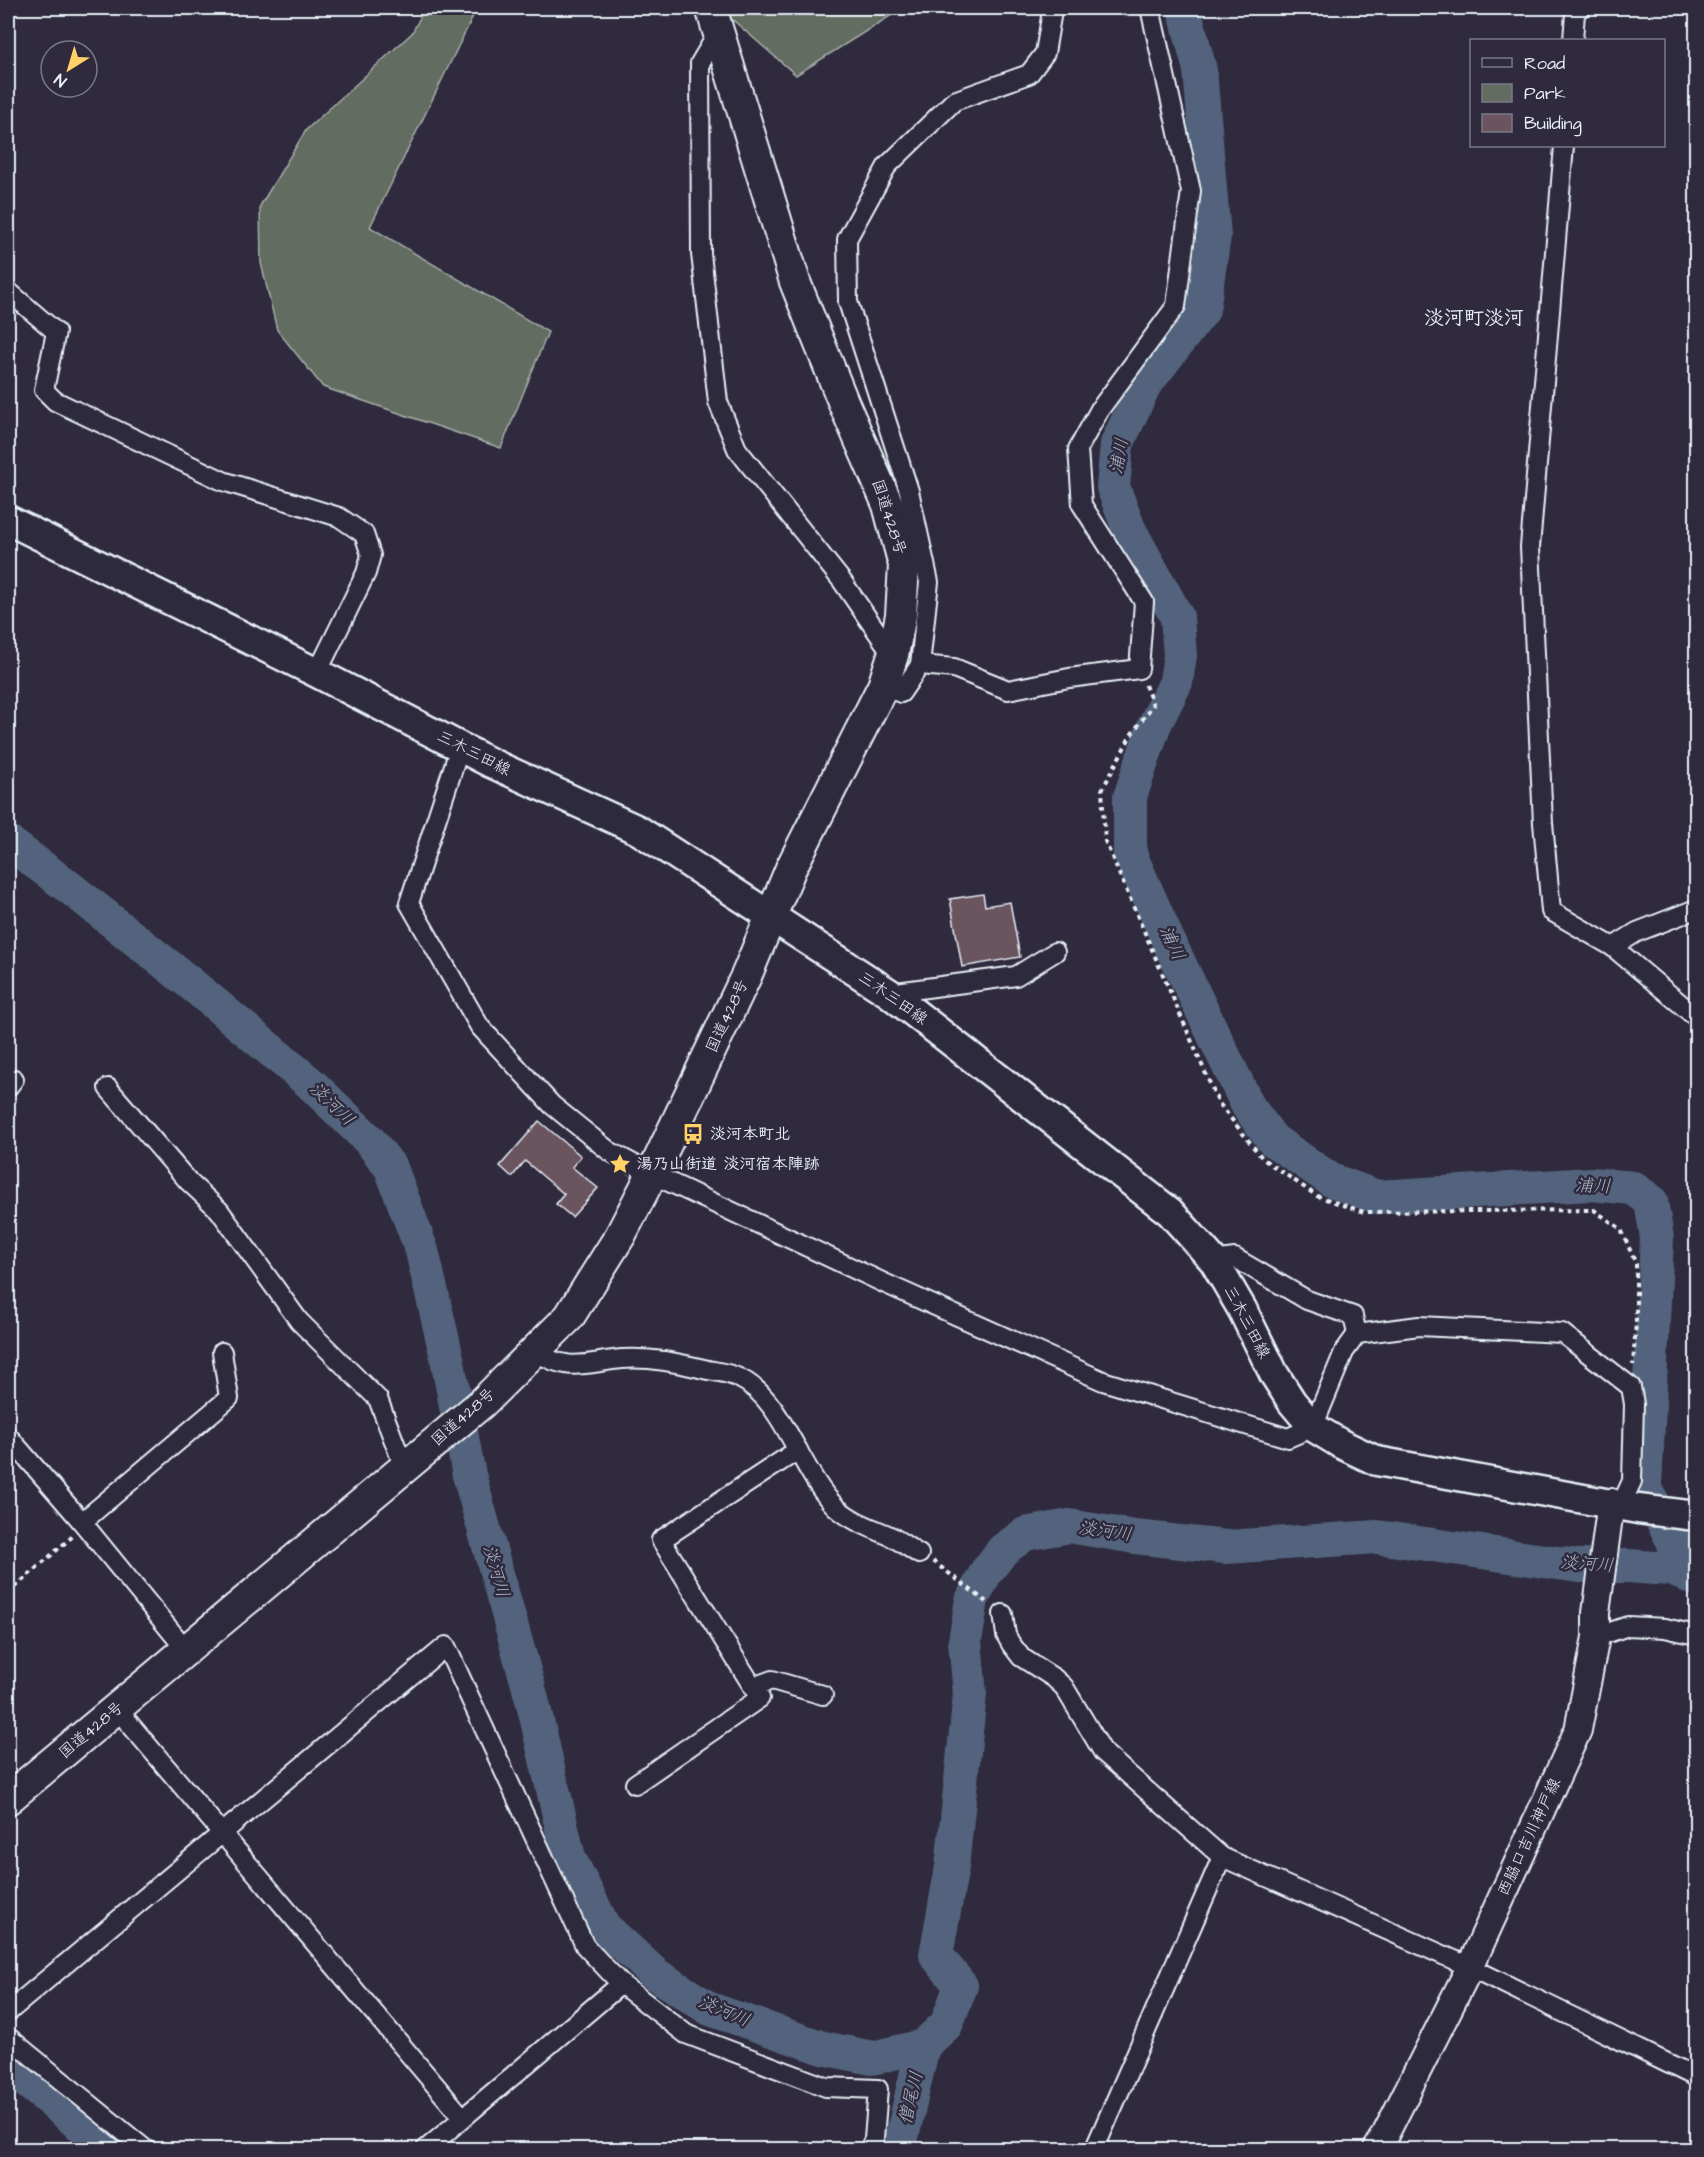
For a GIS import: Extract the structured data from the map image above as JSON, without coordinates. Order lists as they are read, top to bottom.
{
  "streets": {
    "highway": ["国道428号"],
    "main road": ["三木三田線", "西脇口吉川神戸線"]
  },
  "crossings": [
    ["国道428号", "三木三田線"],
    ["三木三田線", "西脇口吉川神戸線"]
  ],
  "districts": ["淡河町淡河"],
  "water": ["浦川", "淡河川", "僧尾川"],
  "places": {
    "bus stop": ["淡河本町北"],
    "place": ["湯乃山街道 淡河宿本陣跡"]
  },
  "legend": ["Road", "Park", "Building"],
  "north": "bottom left"
}
